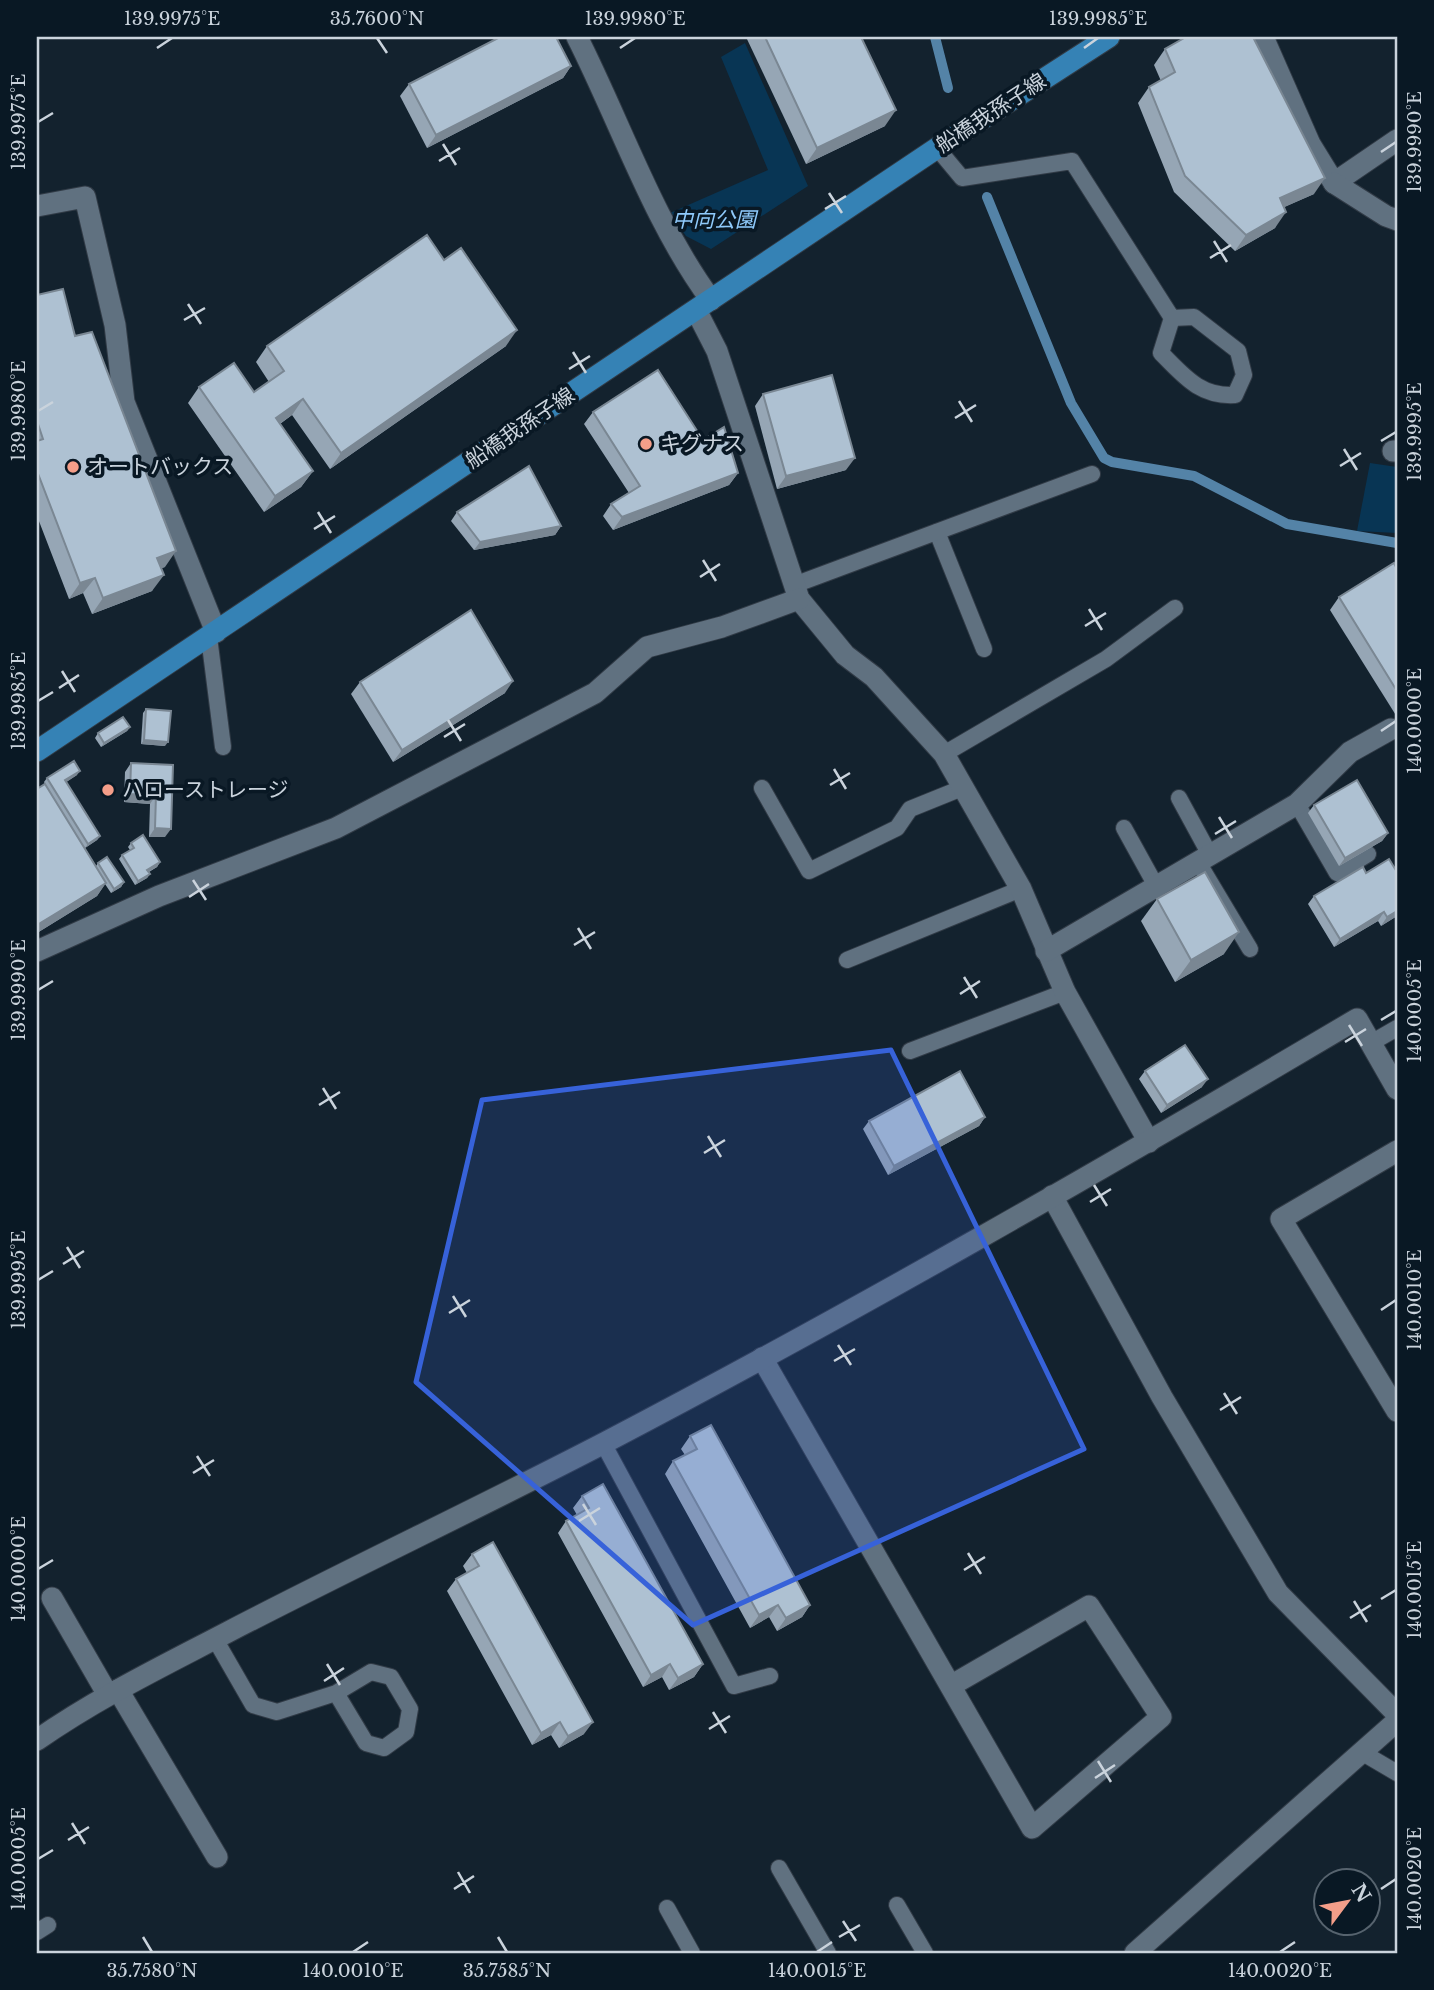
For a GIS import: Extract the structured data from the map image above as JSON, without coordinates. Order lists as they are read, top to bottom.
{
  "streets": {
    "main road": ["船橋我孫子線"]
  },
  "parks": ["中向公園"],
  "places": ["キグナス", "オートバックス", "ハローストレージ"],
  "north": "top right",
  "coordinates": [
    "139.9975°E",
    "35.7600°N",
    "139.9980°E",
    "139.9985°E",
    "139.9990°E",
    "139.9995°E",
    "140.0000°E",
    "140.0005°E",
    "140.0010°E",
    "140.0015°E",
    "140.0020°E",
    "35.7580°N",
    "35.7585°N"
  ]
}
